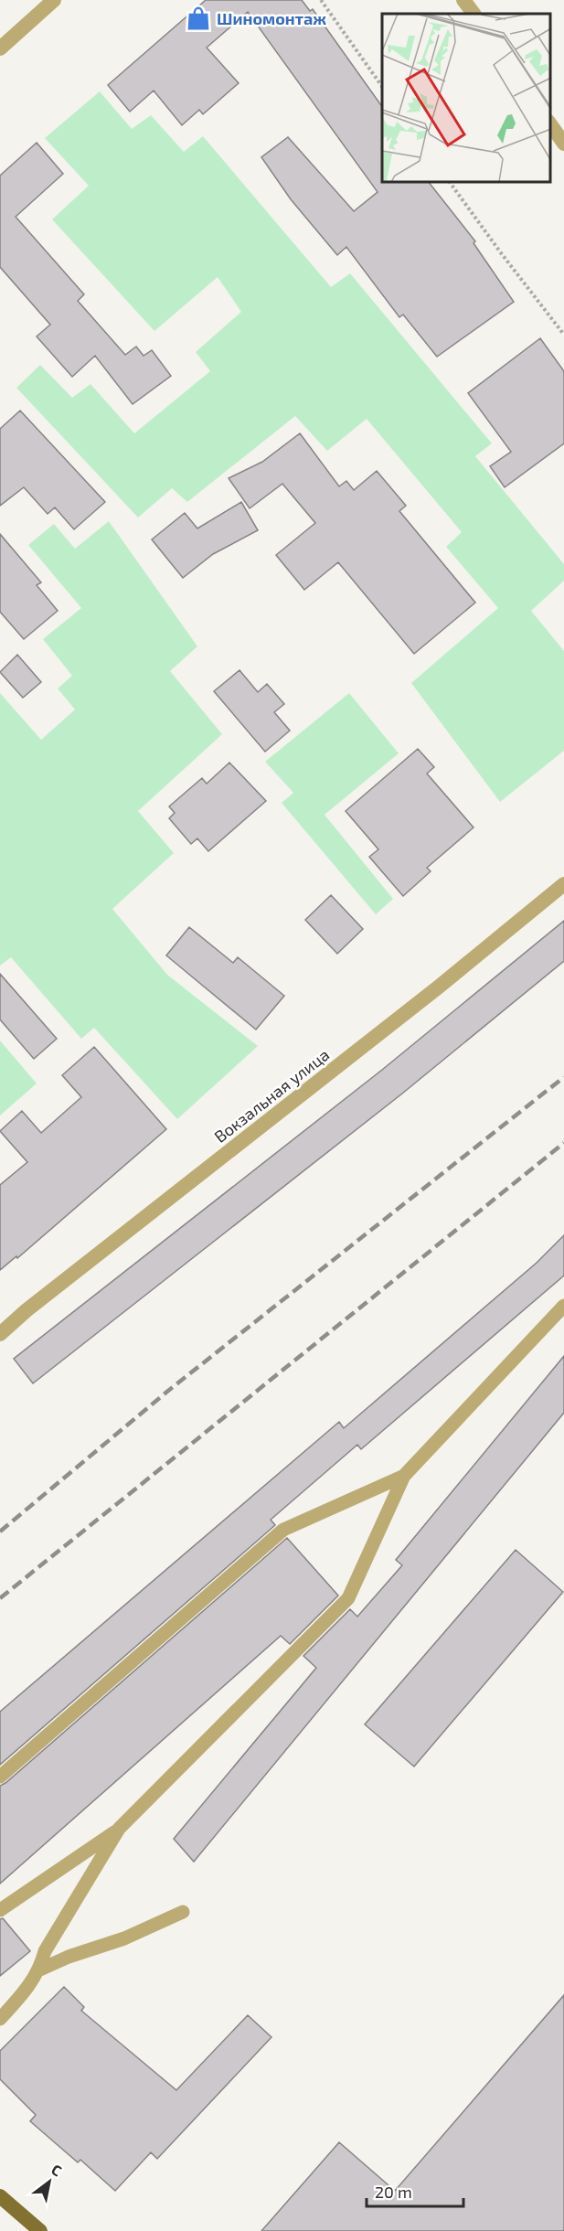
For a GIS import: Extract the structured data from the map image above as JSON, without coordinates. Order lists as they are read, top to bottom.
{
  "streets": {
    "street": ["Вокзальная улица"]
  },
  "places": {
    "shop": ["Шиномонтаж"]
  },
  "scale_bar": "20 m",
  "north": "top right"
}
